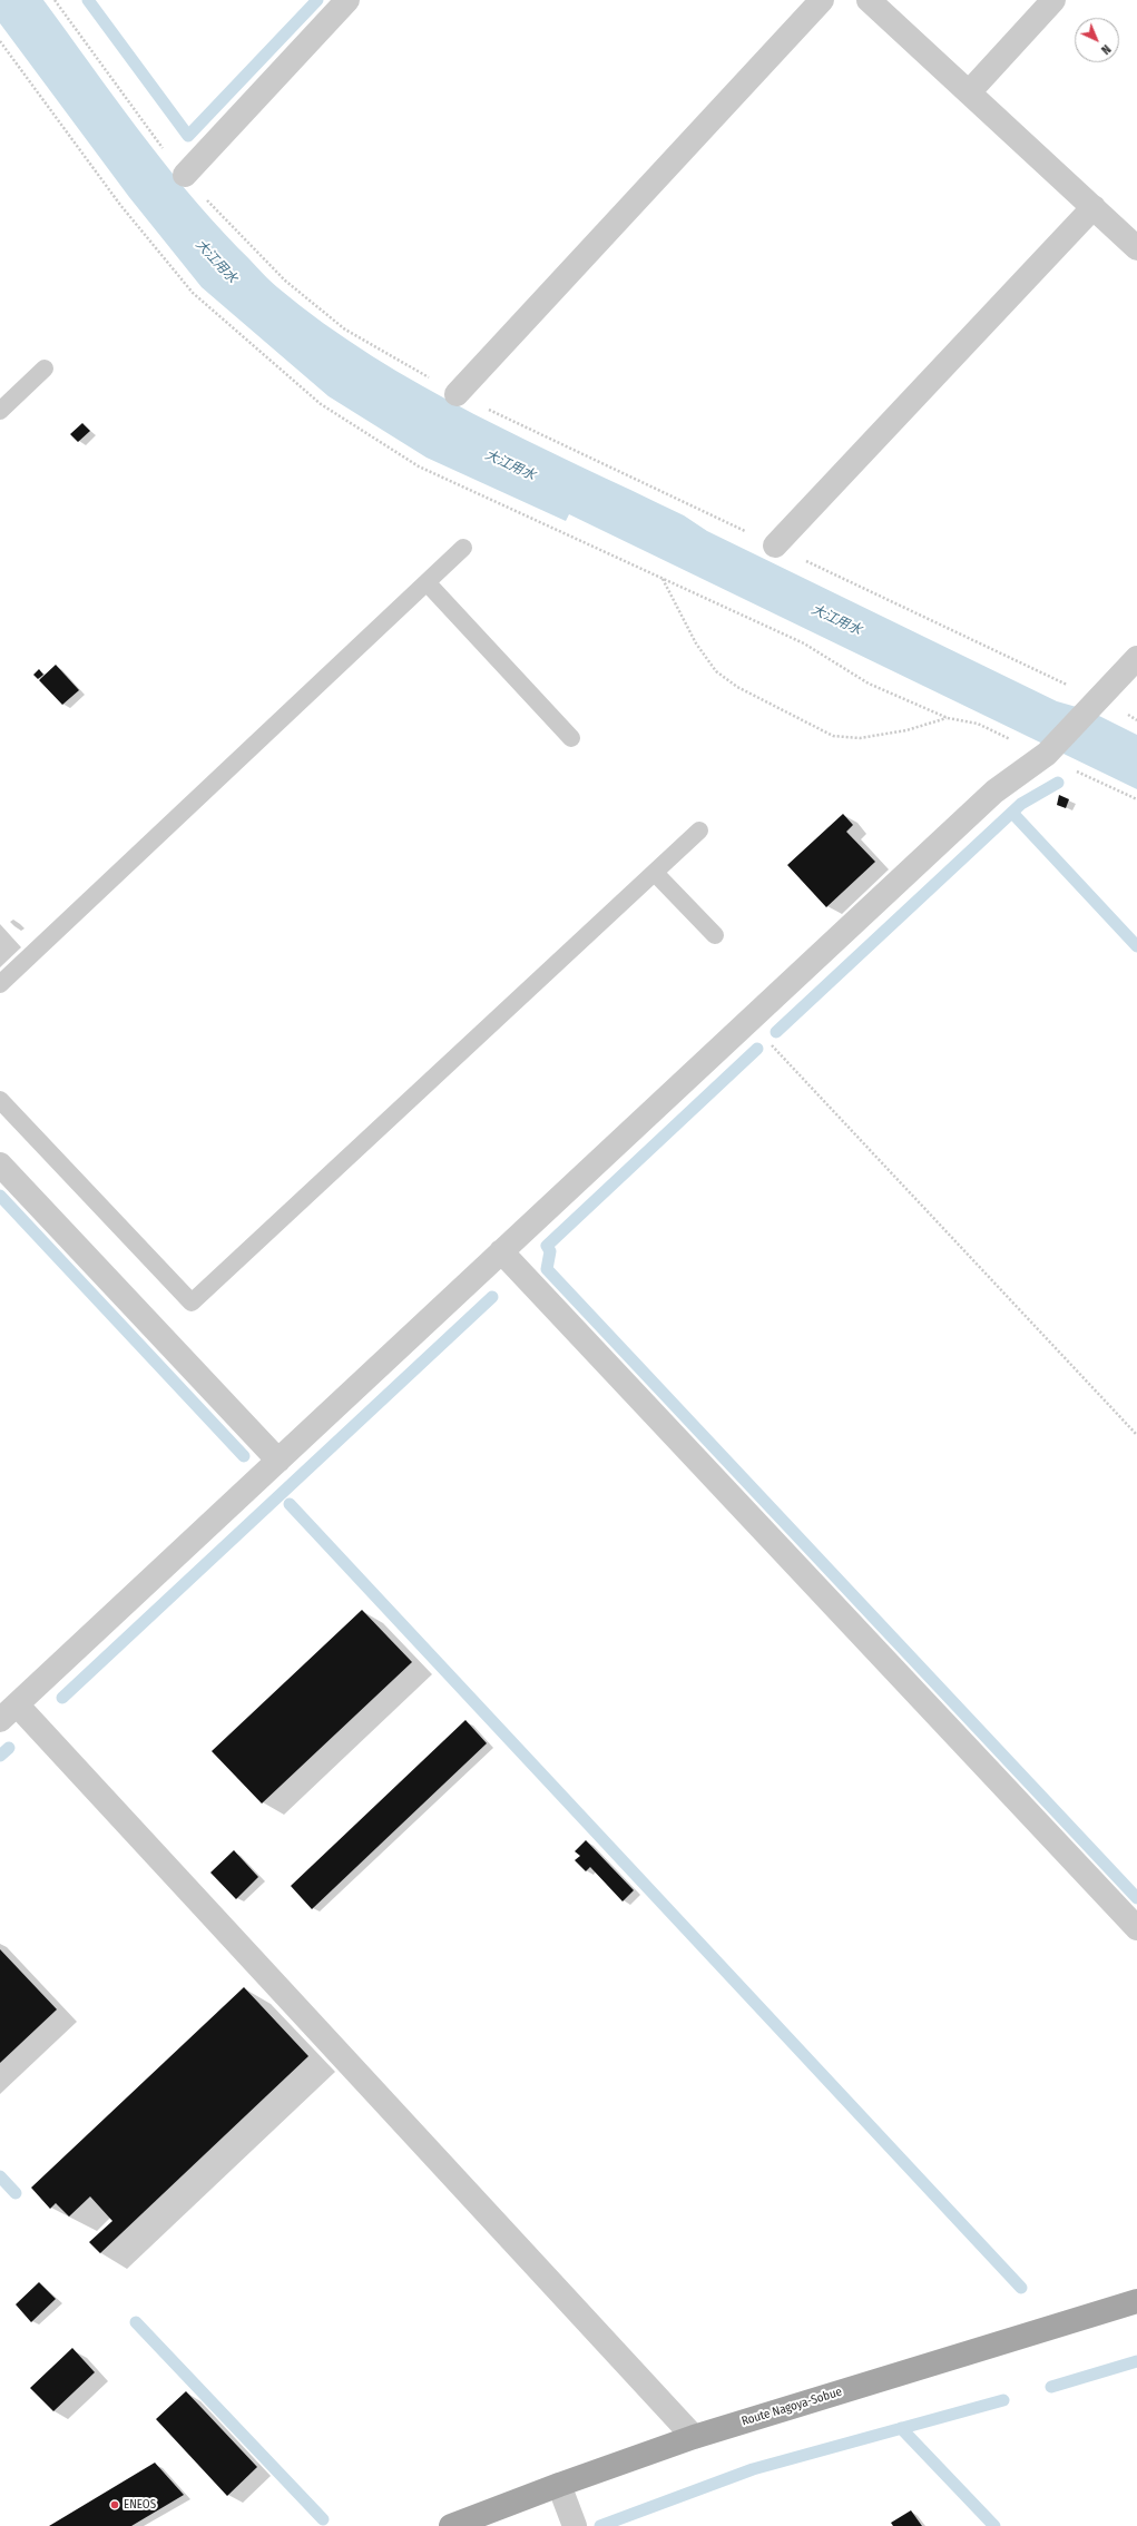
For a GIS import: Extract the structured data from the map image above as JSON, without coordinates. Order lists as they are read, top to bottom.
{
  "streets": {
    "main road": ["Route Nagoya-Sobue"]
  },
  "water": ["大江用水"],
  "places": ["ENEOS"],
  "north": "bottom right"
}
